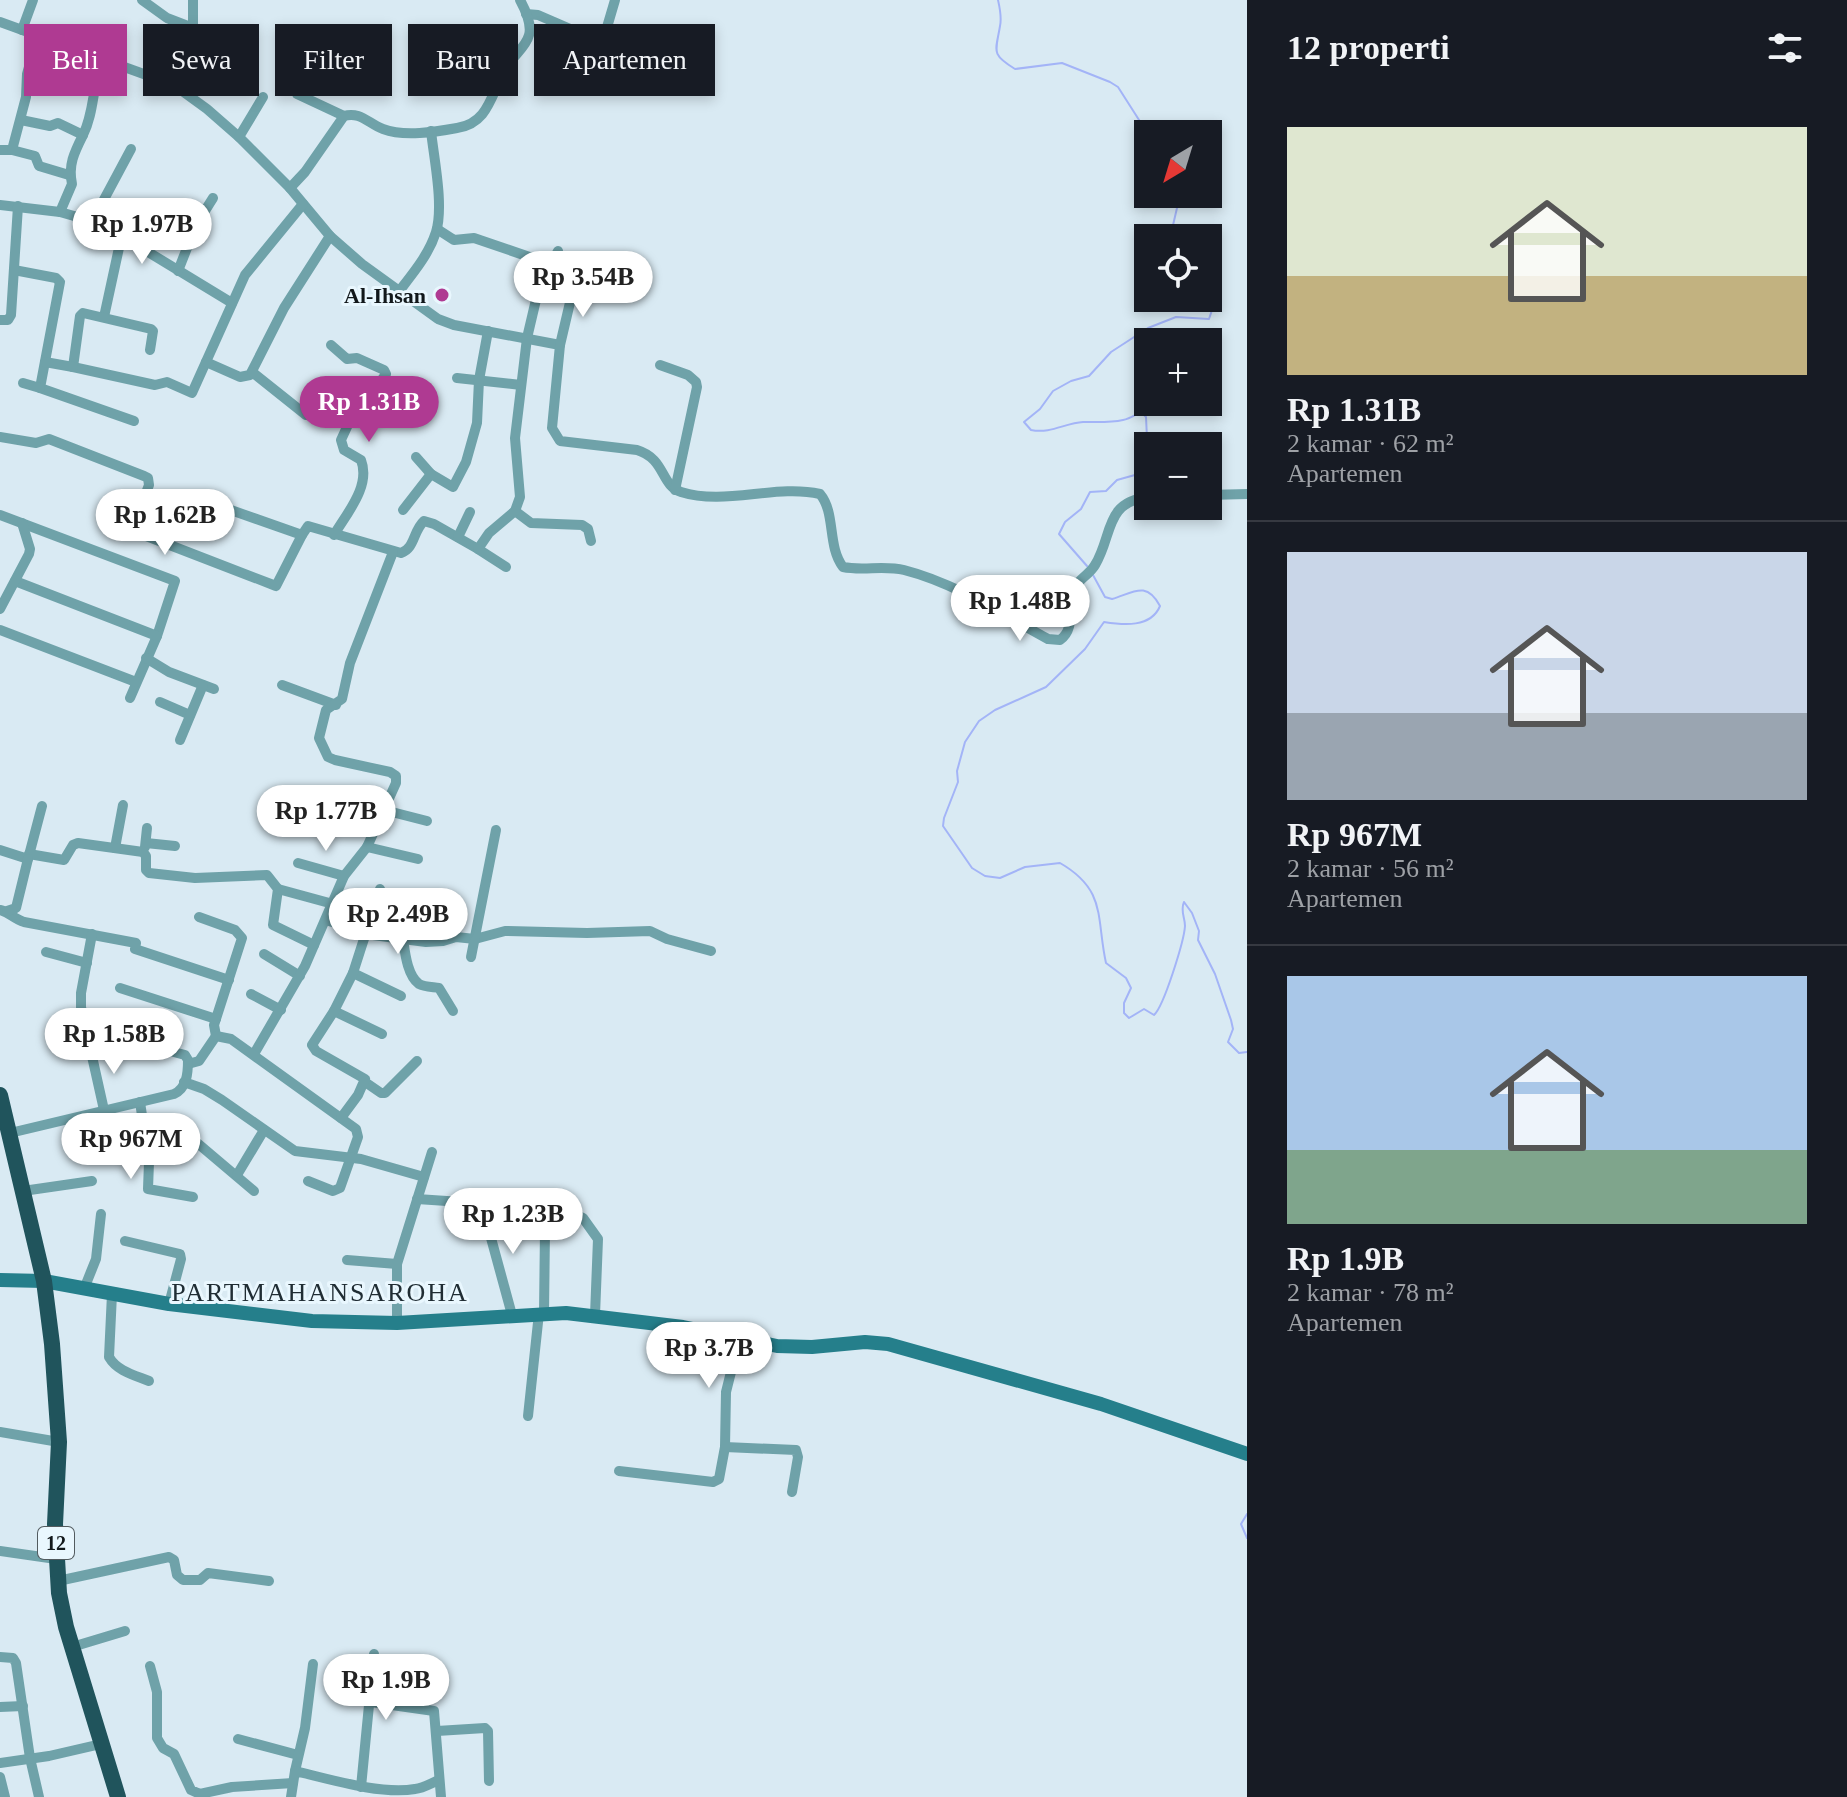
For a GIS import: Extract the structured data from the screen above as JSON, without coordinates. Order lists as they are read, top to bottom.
{
  "streets": {
    "highway": ["12"]
  },
  "districts": ["PARTMAHANSAROHA"],
  "places": ["Al-Ihsan"],
  "north": "bottom left",
  "page": {
    "heading": "12 properti",
    "chip": [
      "Beli",
      "Sewa",
      "Filter",
      "Baru",
      "Apartemen"
    ],
    "list": [
      {
        "name": "Rp 1.31B",
        "note": "2 kamar · 62 m² · Apartemen"
      },
      {
        "name": "Rp 967M",
        "note": "2 kamar · 56 m² · Apartemen"
      },
      {
        "name": "Rp 1.9B",
        "note": "2 kamar · 78 m² · Apartemen"
      }
    ],
    "map_buttons": ["+", "−"],
    "price": [
      "Rp 1.97B",
      "Rp 3.54B",
      "Rp 1.31B",
      "Rp 1.62B",
      "Rp 1.48B",
      "Rp 1.77B",
      "Rp 2.49B",
      "Rp 1.58B",
      "Rp 967M",
      "Rp 1.23B",
      "Rp 3.7B",
      "Rp 1.9B"
    ]
  }
}
